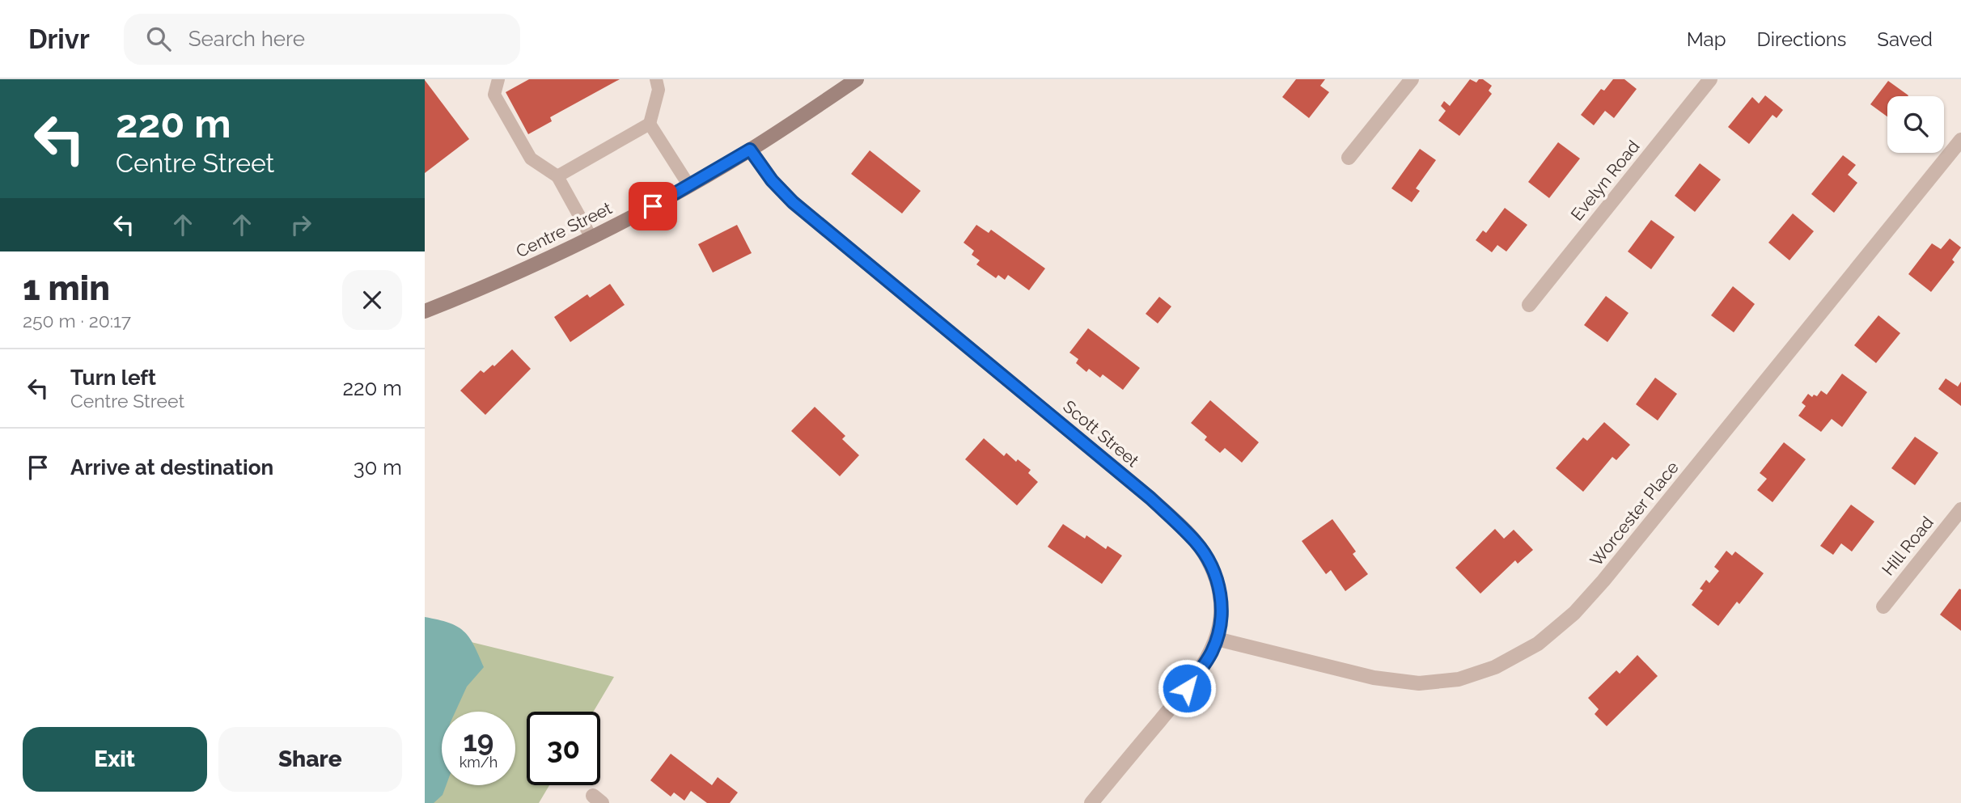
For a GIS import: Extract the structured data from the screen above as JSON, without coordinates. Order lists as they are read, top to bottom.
{
  "streets": {
    "main road": ["Centre Street"],
    "street": [
      "Evelyn Road",
      "Scott Street",
      "Worcester Place",
      "Hill Road"
    ]
  },
  "crossings": [
    ["Centre Street", "Scott Street"],
    ["Scott Street", "Worcester Place"]
  ],
  "page": {
    "header": "Drivr",
    "search": "Search here",
    "nav": ["Map", "Directions", "Saved"],
    "turn": ["220 m", "Centre Street"],
    "heading": ["1 min", "250 m · 20:17"],
    "list": [
      {
        "name": "Turn left",
        "note": "Centre Street",
        "value": "220 m"
      },
      {
        "name": "Arrive at destination",
        "value": "30 m"
      }
    ],
    "speed": "19 km/h",
    "limit": "30",
    "buttons": ["Exit", "Share"]
  }
}
